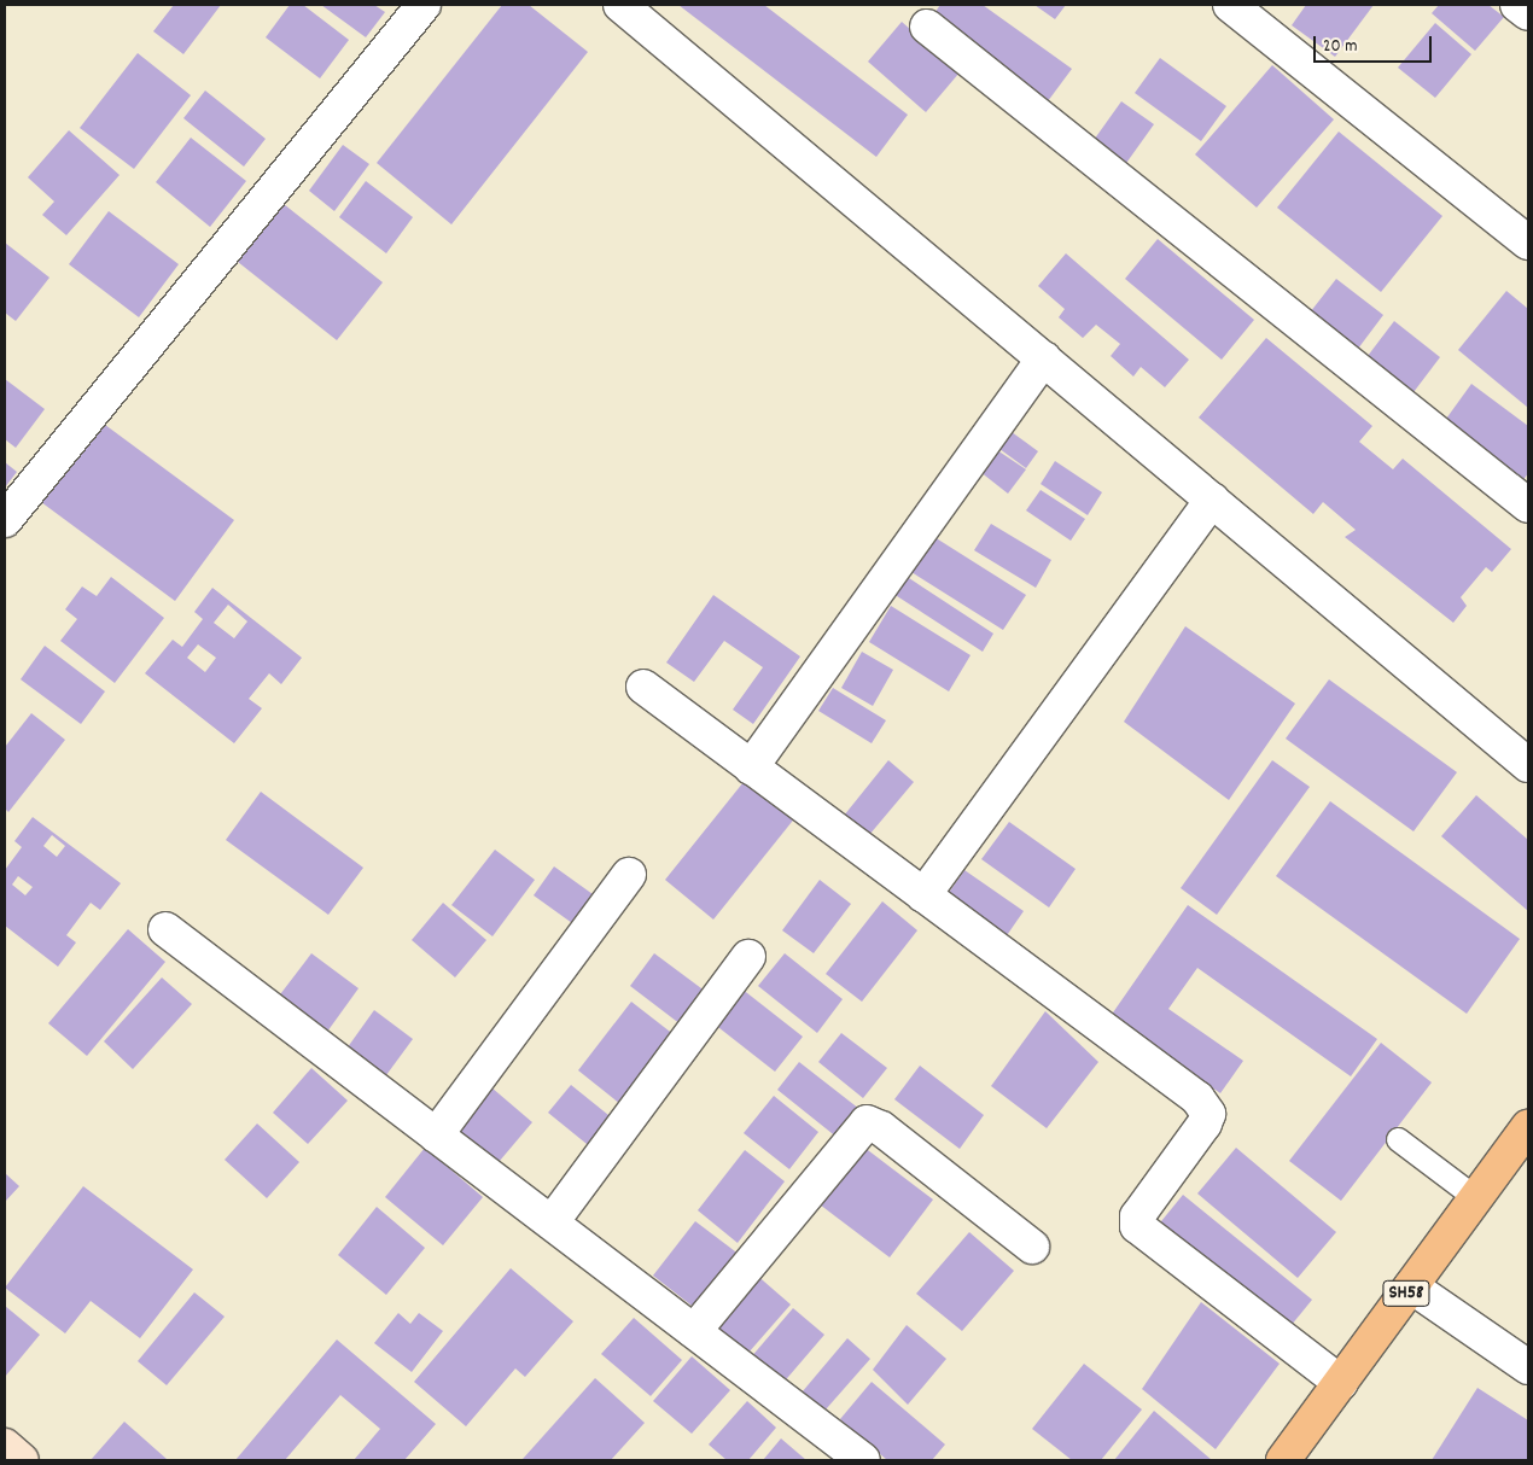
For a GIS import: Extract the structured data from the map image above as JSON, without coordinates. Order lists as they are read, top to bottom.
{
  "streets": {
    "main road": ["SH58"]
  },
  "scale_bar": "20 m"
}
